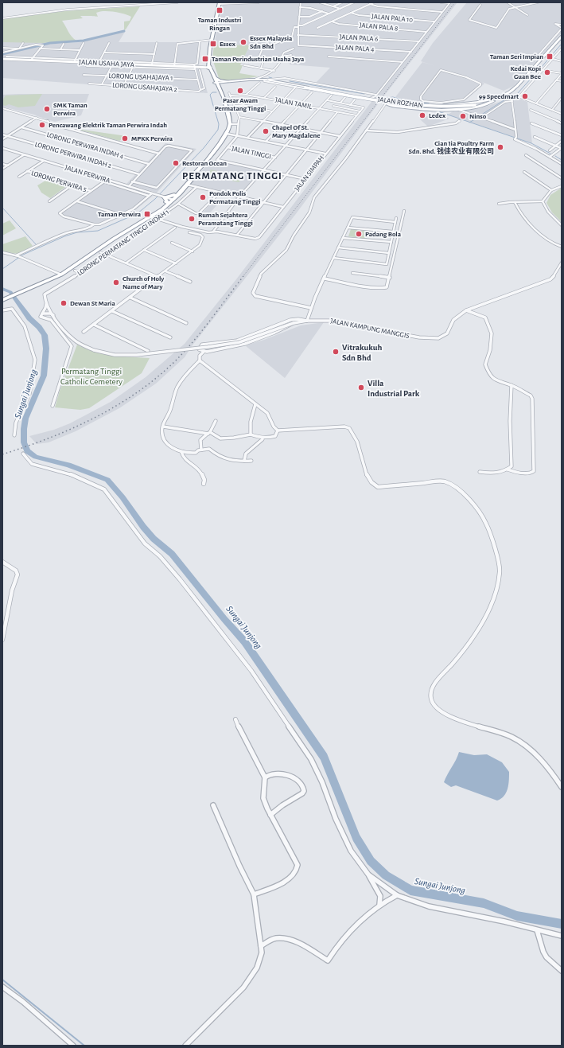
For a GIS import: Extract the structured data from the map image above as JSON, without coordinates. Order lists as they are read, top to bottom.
{
  "streets": {
    "main road": ["JALAN ROZHAN"],
    "street": [
      "JALAN PALA 10",
      "JALAN PALA 8",
      "JALAN PALA 6",
      "JALAN PALA 4",
      "JALAN USAHA JAYA",
      "LORONG USAHAJAYA 1",
      "LORONG USAHAJAYA 2",
      "JALAN TAMIL",
      "LORONG PERWIRA INDAH 4",
      "JALAN TINGGI",
      "LORONG PERWIRA INDAH 2",
      "JALAN SIMPAH",
      "JALAN PERWIRA",
      "LORONG PERWIRA 5",
      "LORONG PERMATANG TINGGI INDAH 1",
      "JALAN KAMPUNG MANGGIS"
    ]
  },
  "crossings": [
    ["JALAN PALA 6", "JALAN PALA 4"],
    ["JALAN TAMIL", "JALAN SIMPAH"],
    ["LORONG PERMATANG TINGGI INDAH 1", "JALAN KAMPUNG MANGGIS"]
  ],
  "districts": ["PERMATANG TINGGI"],
  "water": ["Sungai Junjong"],
  "parks": ["Permatang Tinggi Catholic Cemetery"],
  "places": {
    "transit": [
      "Taman Industri Ringan",
      "Essex",
      "Taman Seri Impian",
      "Taman Perindustrian Usaha Jaya",
      "Taman Perwira"
    ],
    "other": [
      "Essex Malaysia Sdn Bhd",
      "Kedai Kopi Guan Bee",
      "Pasar Awam Permatang Tinggi",
      "99 Speedmart",
      "SMK Taman Perwira",
      "Ledex",
      "Ninso",
      "Pencawang Elektrik Taman Perwira Indah",
      "Chapel Of St. Mary Magdalene",
      "MPKK Perwira",
      "Cian Jia Poultry Farm Sdn. Bhd. 钱佳农业有限公司",
      "Restoran Ocean",
      "Pondok Polis Permatang Tinggi",
      "Rumah Sejahtera Peramatang Tinggi",
      "Padang Bola",
      "Church of Holy Name of Mary",
      "Dewan St Maria",
      "Vitrakukuh Sdn Bhd",
      "Villa Industrial Park"
    ]
  }
}
